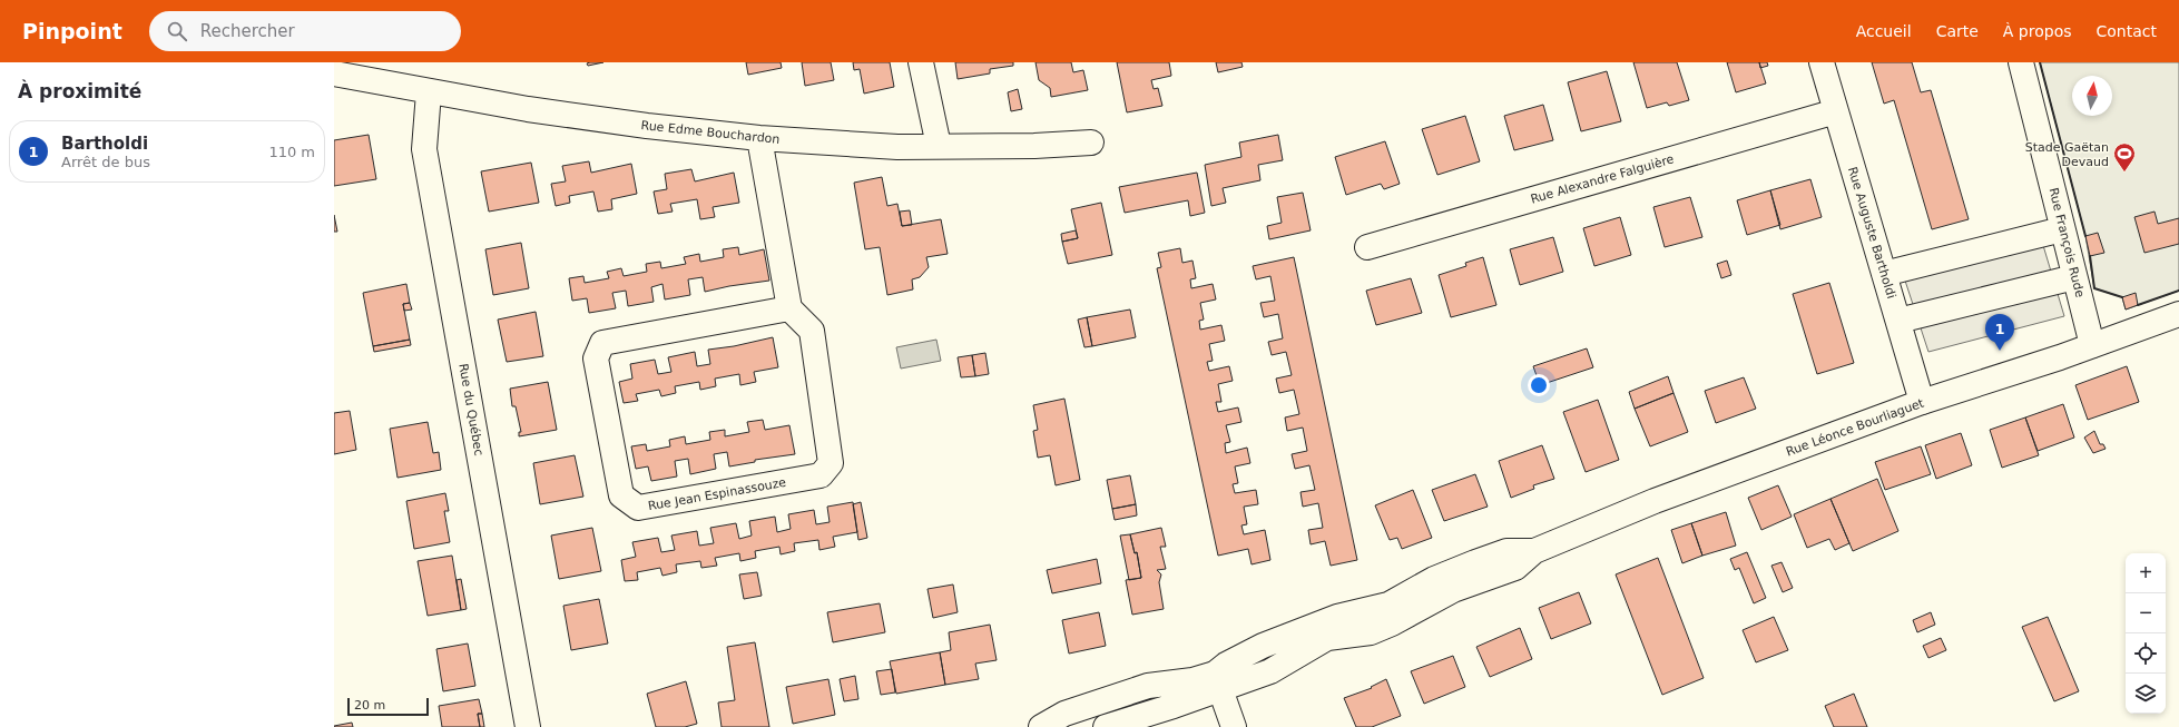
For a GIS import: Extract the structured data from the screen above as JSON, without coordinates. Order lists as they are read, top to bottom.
{
  "streets": {
    "street": [
      "Rue Edme Bouchardon",
      "Rue Alexandre Falguière",
      "Rue Auguste Bartholdi",
      "Rue François Rude",
      "Rue du Québec",
      "Rue Léonce Bourliaguet",
      "Rue Jean Espinassouze"
    ]
  },
  "crossings": [
    ["Rue Edme Bouchardon", "Rue du Québec"],
    ["Rue Alexandre Falguière", "Rue Auguste Bartholdi"],
    ["Rue Auguste Bartholdi", "Rue Léonce Bourliaguet"],
    ["Rue François Rude", "Rue Léonce Bourliaguet"]
  ],
  "places": {
    "sports": ["Stade Gaëtan Devaud"]
  },
  "scale_bar": "20 m",
  "north": "top",
  "page": {
    "header": "Pinpoint",
    "search": "Rechercher",
    "nav": [
      "Accueil",
      "Carte",
      "À propos",
      "Contact"
    ],
    "heading": "À proximité",
    "list": [
      {
        "mark": "1",
        "name": "Bartholdi",
        "note": "Arrêt de bus",
        "value": "110 m"
      }
    ],
    "pins": "1",
    "map_buttons": ["+", "−"],
    "scale": "20 m"
  }
}
